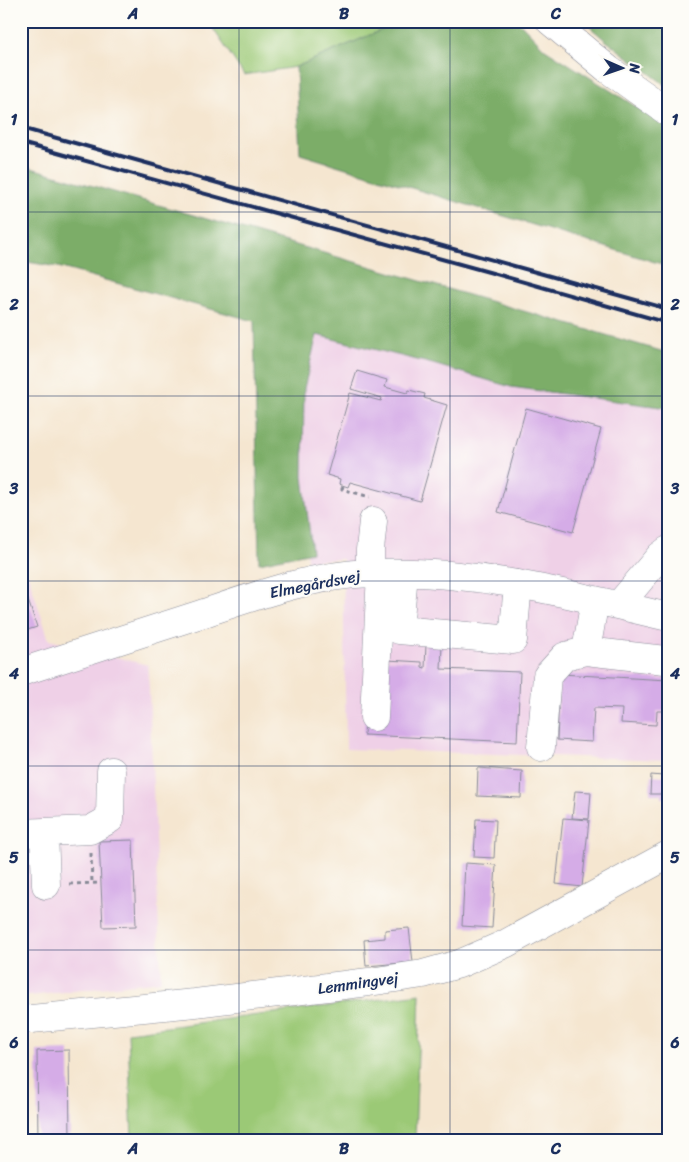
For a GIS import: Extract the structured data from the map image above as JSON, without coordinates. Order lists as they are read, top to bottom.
{
  "streets": {
    "street": ["Elmegårdsvej", "Lemmingvej"]
  },
  "north": "right",
  "grid": {
    "columns": ["A", "B", "C"],
    "rows": [
      "1",
      "2",
      "3",
      "4",
      "5",
      "6"
    ]
  }
}
